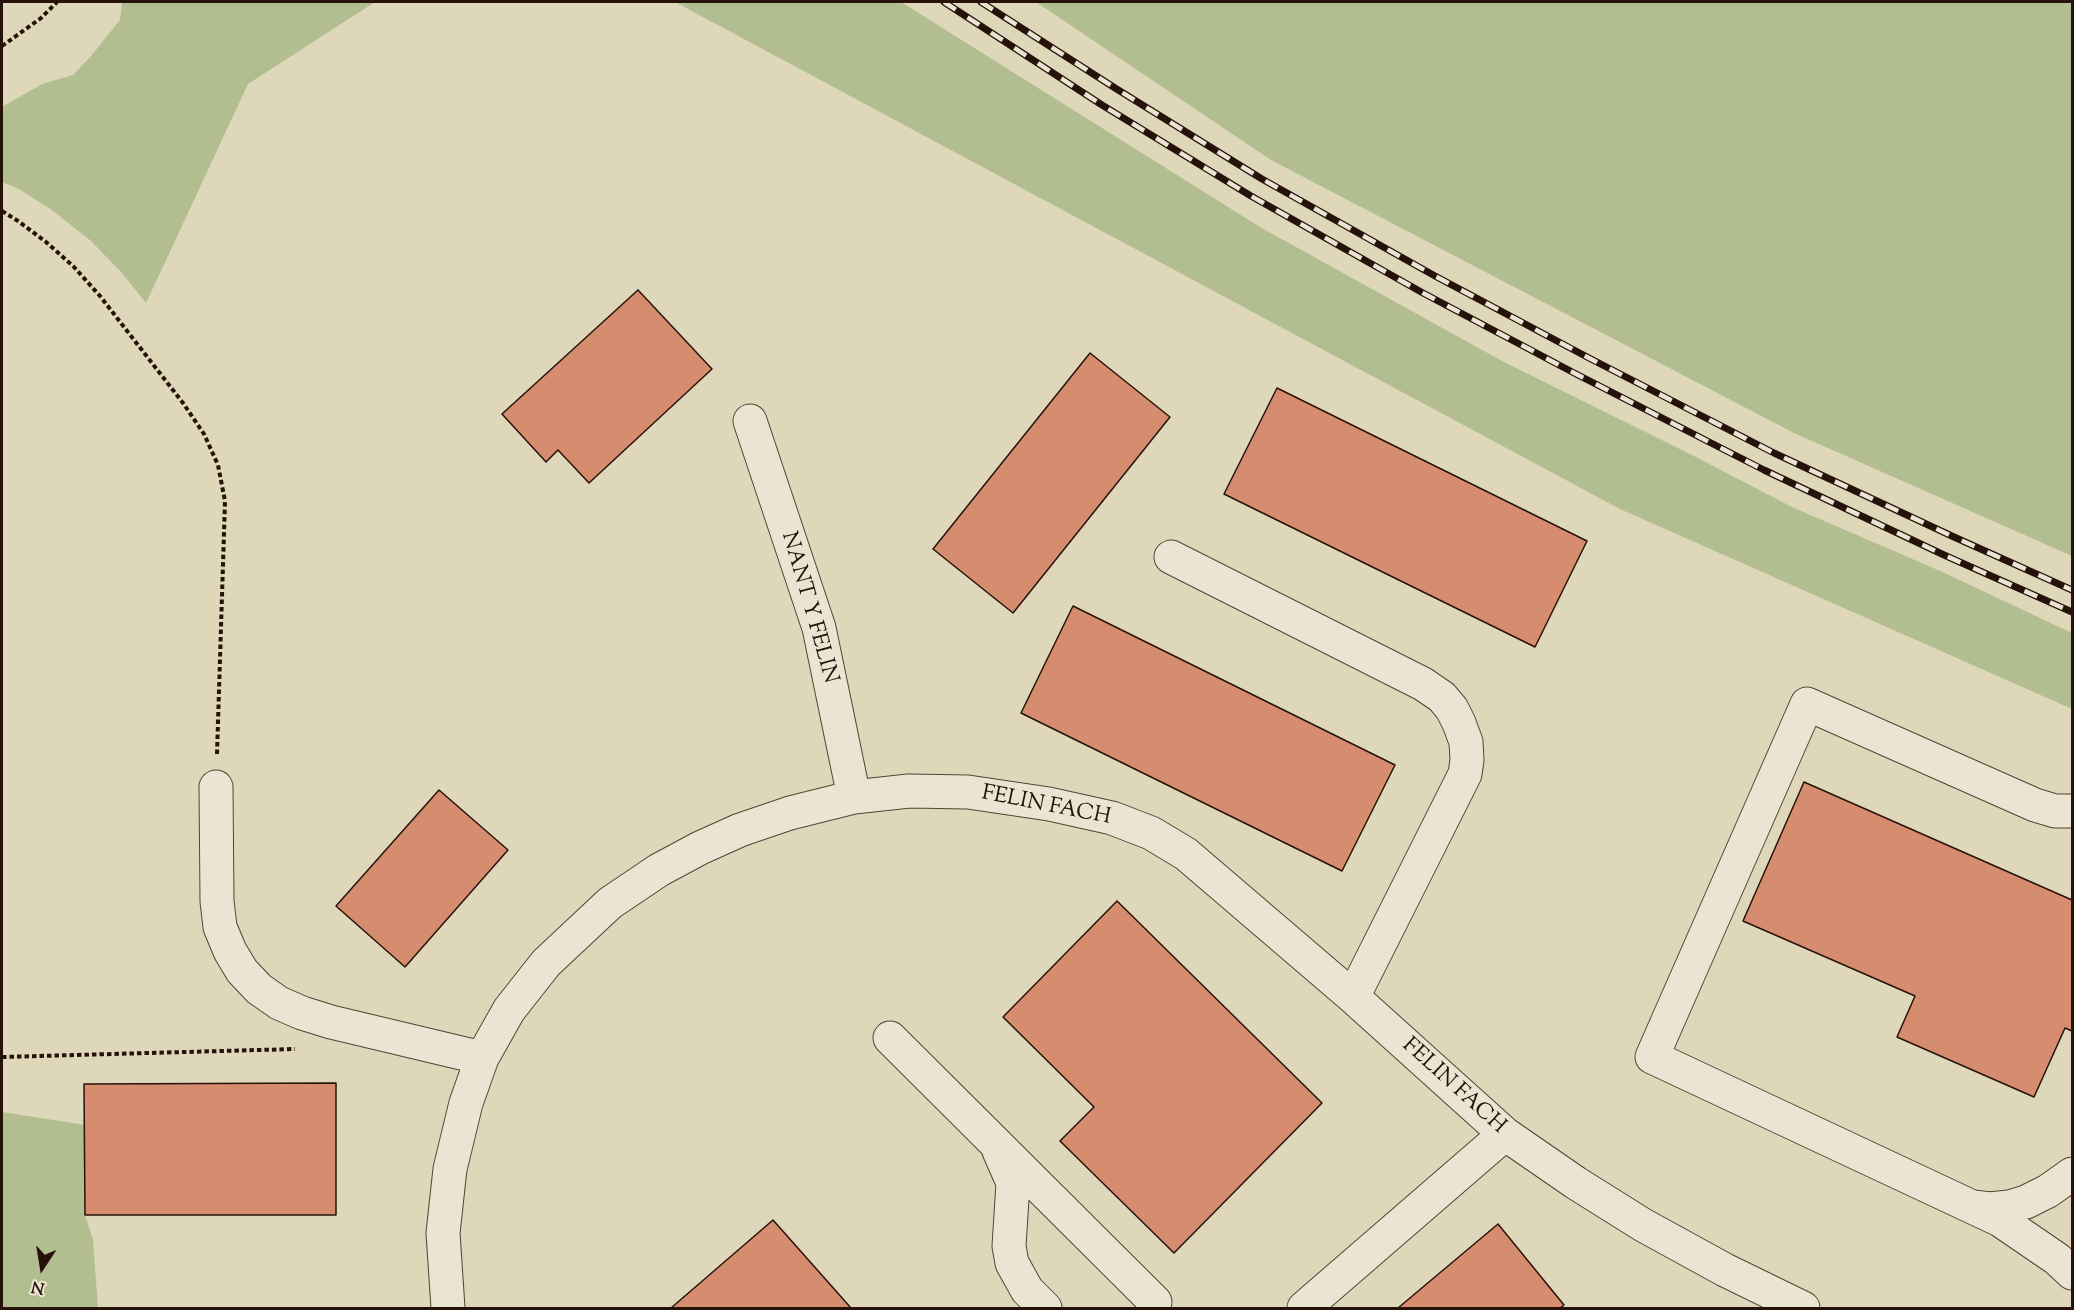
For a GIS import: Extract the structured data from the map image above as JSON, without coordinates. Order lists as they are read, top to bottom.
{
  "streets": {
    "street": ["NANT Y FELIN", "FELIN FACH"]
  },
  "crossings": [
    ["NANT Y FELIN", "FELIN FACH"]
  ],
  "north": "bottom"
}
